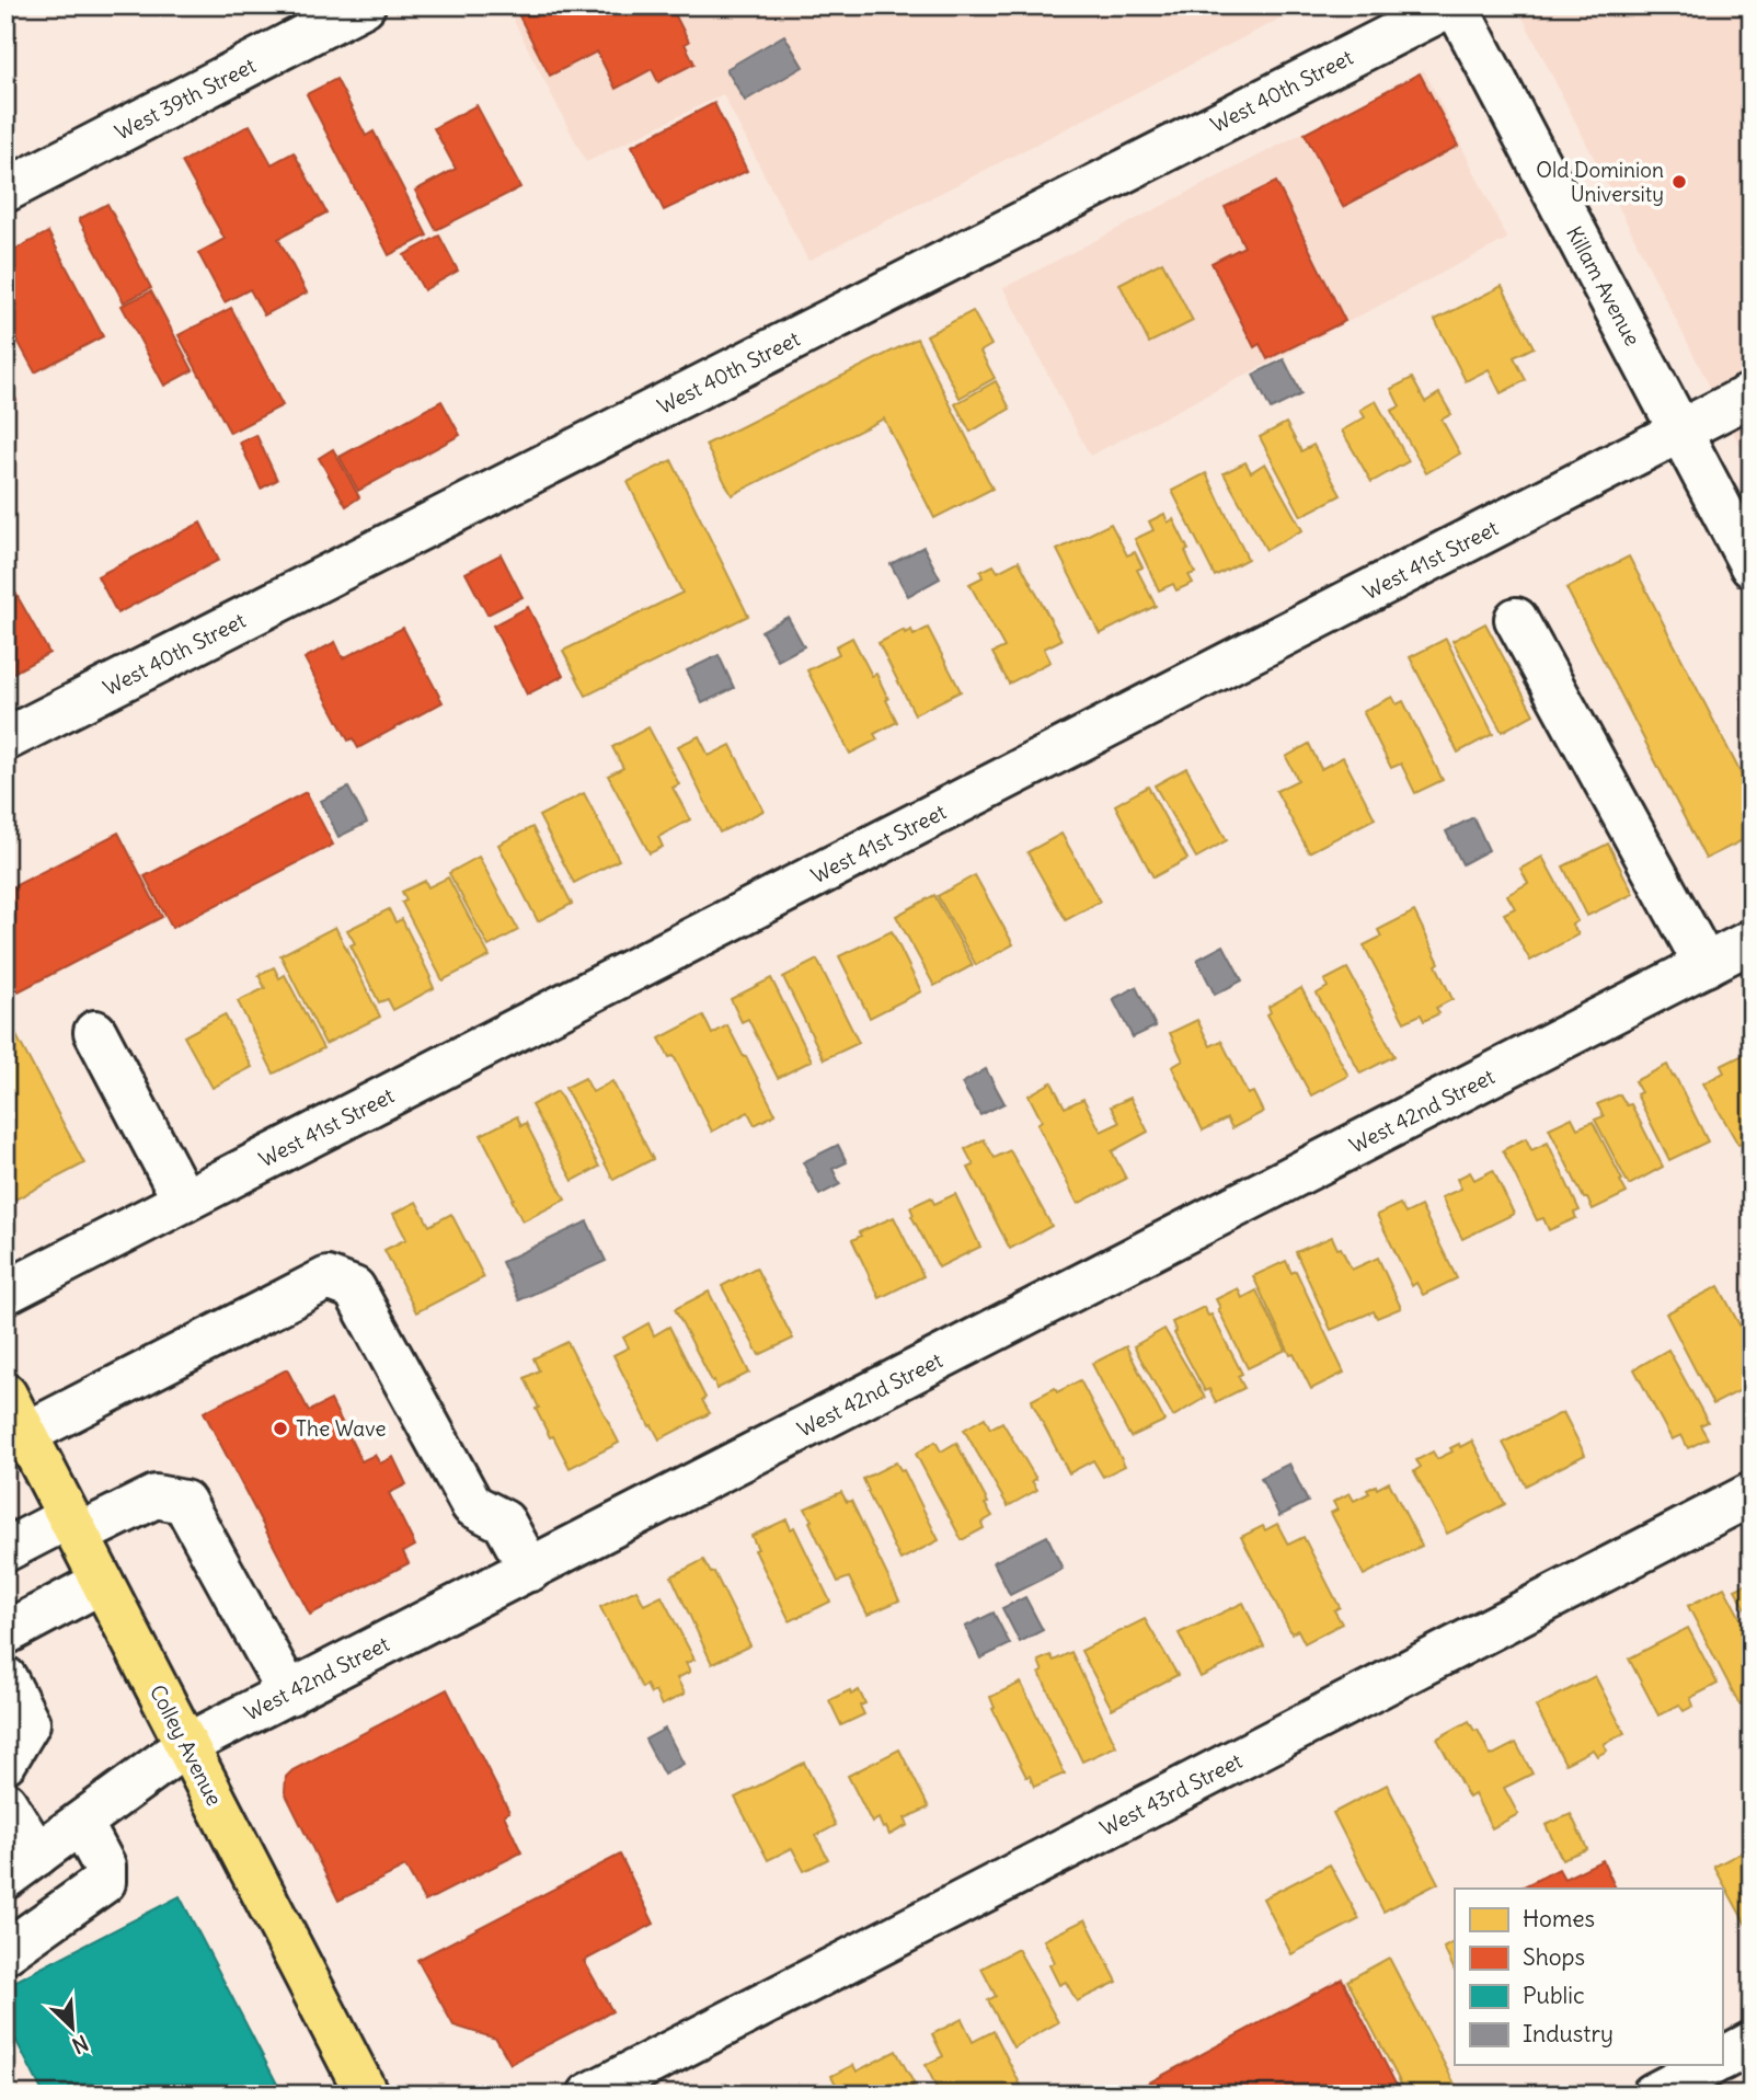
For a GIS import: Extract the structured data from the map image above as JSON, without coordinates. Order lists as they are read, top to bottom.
{
  "streets": {
    "main road": ["Colley Avenue"],
    "street": [
      "West 40th Street",
      "West 39th Street",
      "Killam Avenue",
      "West 41st Street",
      "West 42nd Street",
      "West 43rd Street"
    ]
  },
  "crossings": [
    ["West 40th Street", "Killam Avenue"],
    ["Killam Avenue", "West 41st Street"],
    ["West 42nd Street", "Colley Avenue"]
  ],
  "places": ["Old Dominion University", "The Wave"],
  "legend": [
    "Homes",
    "Shops",
    "Public",
    "Industry"
  ],
  "north": "bottom right"
}
